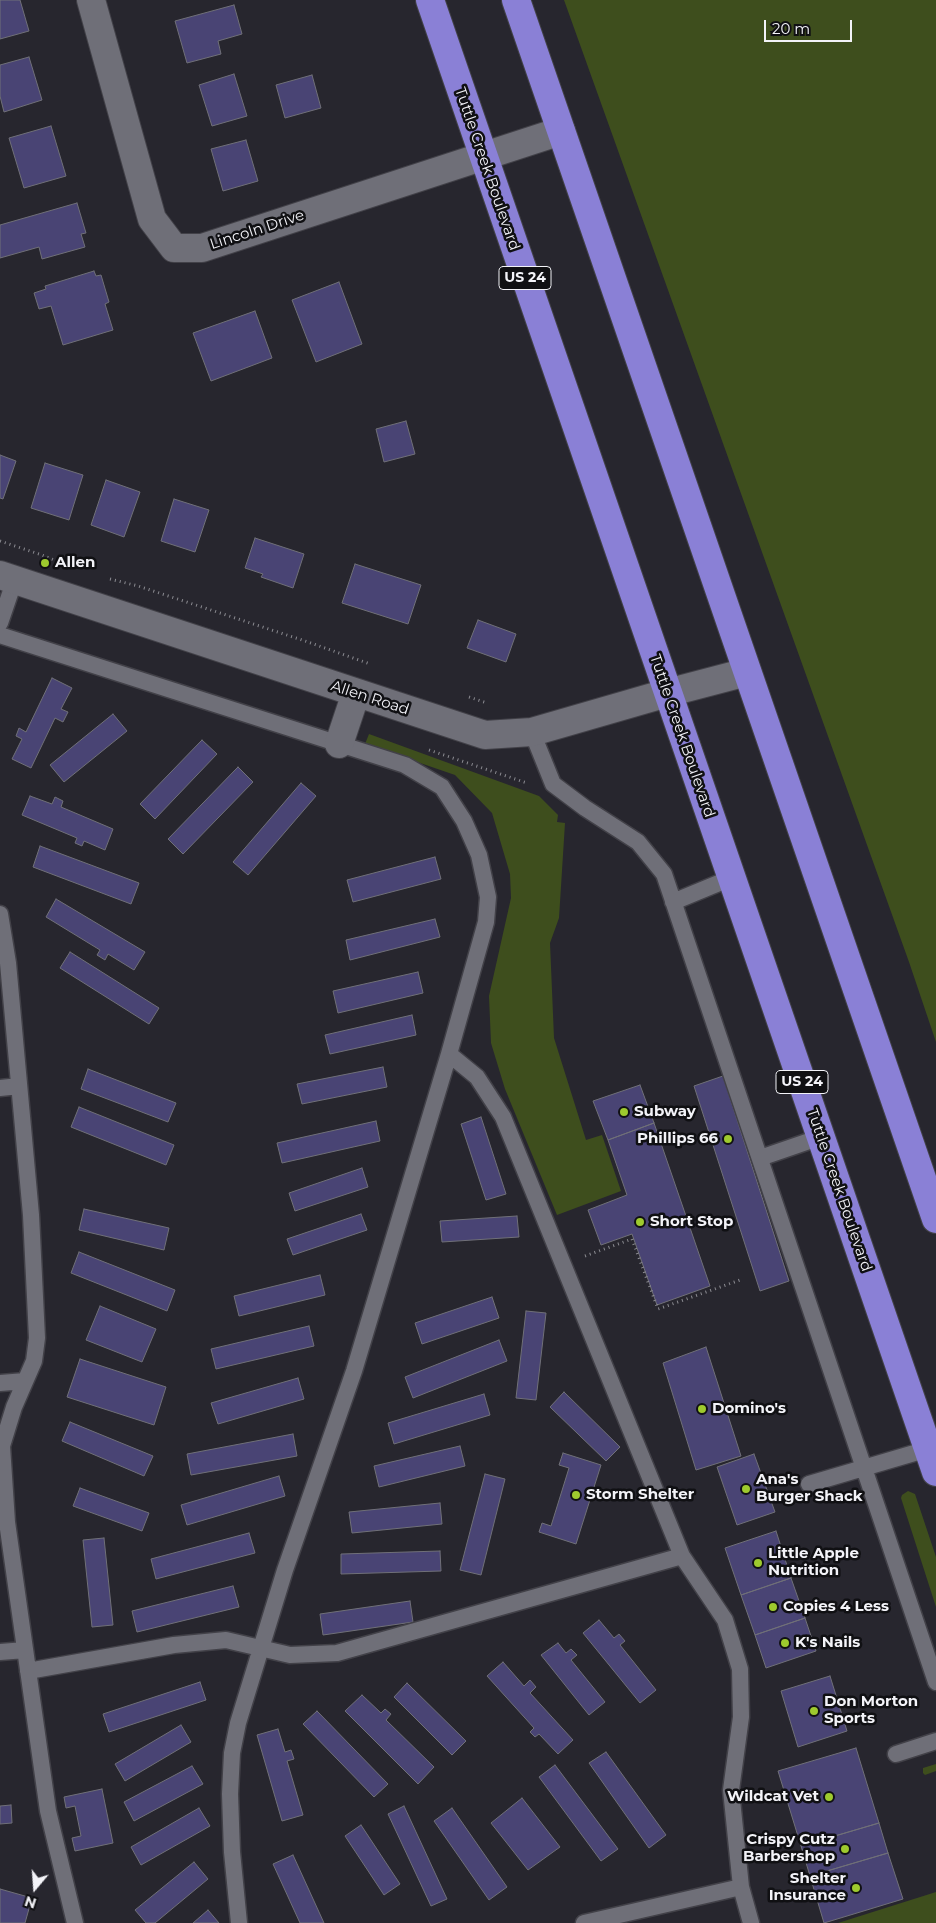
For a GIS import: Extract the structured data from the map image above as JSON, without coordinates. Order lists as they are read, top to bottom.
{
  "streets": {
    "highway": ["Tuttle Creek Boulevard", "US 24"],
    "street": ["Lincoln Drive", "Allen Road"]
  },
  "crossings": [
    ["Tuttle Creek Boulevard", "Lincoln Drive"],
    ["Tuttle Creek Boulevard", "Allen Road"]
  ],
  "places": [
    "Allen",
    "Subway",
    "Phillips 66",
    "Short Stop",
    "Domino's",
    "Ana's Burger Shack",
    "Storm Shelter",
    "Little Apple Nutrition",
    "Copies 4 Less",
    "K's Nails",
    "Don Morton Sports",
    "Wildcat Vet",
    "Crispy Cutz Barbershop",
    "Shelter Insurance"
  ],
  "scale_bar": "20 m",
  "north": "bottom"
}
